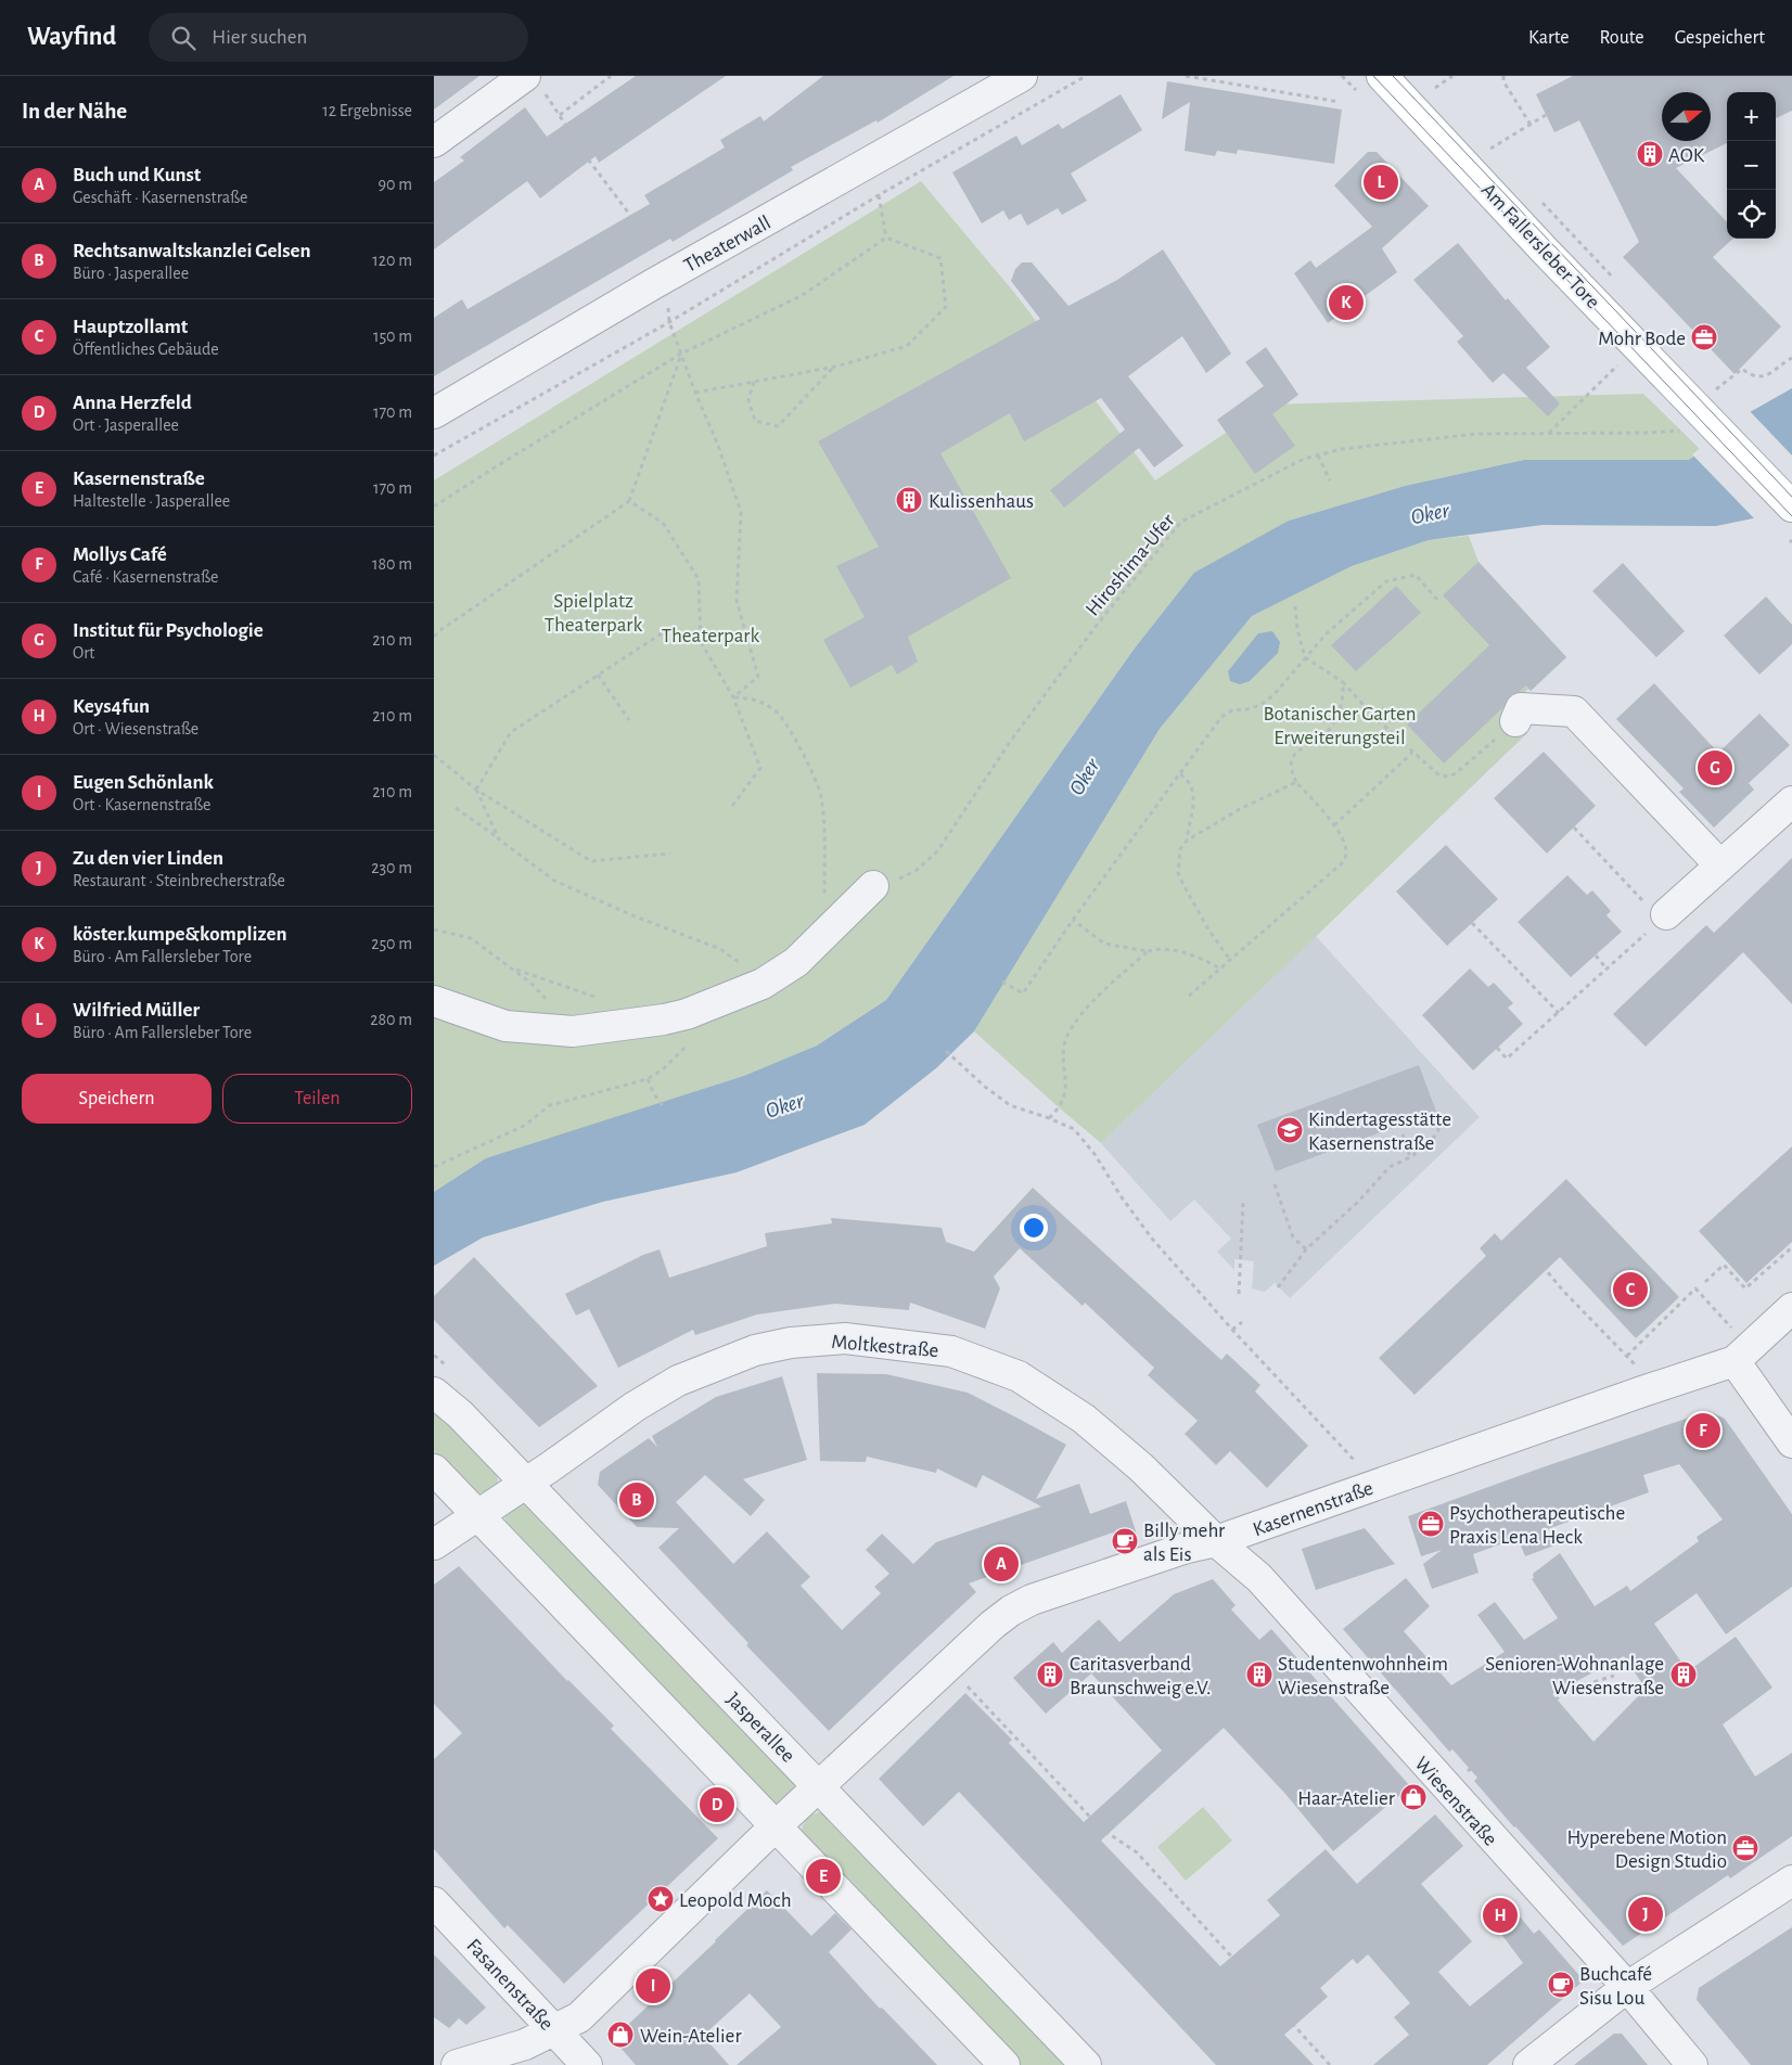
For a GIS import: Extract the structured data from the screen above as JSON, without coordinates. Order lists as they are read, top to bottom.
{
  "streets": {
    "main road": ["Am Fallersleber Tore"],
    "street": [
      "Theaterwall",
      "Moltkestraße",
      "Kasernenstraße",
      "Jasperallee",
      "Wiesenstraße",
      "Fasanenstraße"
    ],
    "path": ["Hiroshima-Ufer"]
  },
  "crossings": [
    ["Am Fallersleber Tore", "Hiroshima-Ufer"],
    ["Moltkestraße", "Kasernenstraße"],
    ["Moltkestraße", "Jasperallee"],
    ["Moltkestraße", "Wiesenstraße"],
    ["Kasernenstraße", "Jasperallee"],
    ["Kasernenstraße", "Wiesenstraße"],
    ["Kasernenstraße", "Fasanenstraße"]
  ],
  "water": ["Oker"],
  "parks": ["Spielplatz Theaterpark", "Theaterpark", "Botanischer Garten Erweiterungsteil"],
  "places": {
    "building": [
      "AOK",
      "Kulissenhaus",
      "Caritasverband Braunschweig e.V.",
      "Studentenwohnheim Wiesenstraße",
      "Senioren-Wohnanlage Wiesenstraße"
    ],
    "office": ["Mohr Bode", "Psychotherapeutische Praxis Lena Heck", "Hyperebene Motion Design Studio"],
    "school or university": ["Kindertagesstätte Kasernenstraße"],
    "cafe": ["Billy mehr als Eis", "Buchcafé Sisu Lou"],
    "shop": ["Haar-Atelier", "Wein-Atelier"],
    "place": ["Leopold Moch"]
  },
  "north": "right",
  "page": {
    "header": "Wayfind",
    "search": "Hier suchen",
    "nav": ["Karte", "Route", "Gespeichert"],
    "heading": ["In der Nähe", "12 Ergebnisse"],
    "map_buttons": ["+", "−"],
    "list": [
      {
        "mark": "A",
        "name": "Buch und Kunst",
        "note": "Geschäft · Kasernenstraße",
        "value": "90 m"
      },
      {
        "mark": "B",
        "name": "Rechtsanwaltskanzlei Gelsen",
        "note": "Büro · Jasperallee",
        "value": "120 m"
      },
      {
        "mark": "C",
        "name": "Hauptzollamt",
        "note": "Öffentliches Gebäude",
        "value": "150 m"
      },
      {
        "mark": "D",
        "name": "Anna Herzfeld",
        "note": "Ort · Jasperallee",
        "value": "170 m"
      },
      {
        "mark": "E",
        "name": "Kasernenstraße",
        "note": "Haltestelle · Jasperallee",
        "value": "170 m"
      },
      {
        "mark": "F",
        "name": "Mollys Café",
        "note": "Café · Kasernenstraße",
        "value": "180 m"
      },
      {
        "mark": "G",
        "name": "Institut für Psychologie",
        "note": "Ort",
        "value": "210 m"
      },
      {
        "mark": "H",
        "name": "Keys4fun",
        "note": "Ort · Wiesenstraße",
        "value": "210 m"
      },
      {
        "mark": "I",
        "name": "Eugen Schönlank",
        "note": "Ort · Kasernenstraße",
        "value": "210 m"
      },
      {
        "mark": "J",
        "name": "Zu den vier Linden",
        "note": "Restaurant · Steinbrecherstraße",
        "value": "230 m"
      },
      {
        "mark": "K",
        "name": "köster.kumpe&komplizen",
        "note": "Büro · Am Fallersleber Tore",
        "value": "250 m"
      },
      {
        "mark": "L",
        "name": "Wilfried Müller",
        "note": "Büro · Am Fallersleber Tore",
        "value": "280 m"
      }
    ],
    "pins": [
      "L",
      "K",
      "G",
      "C",
      "F",
      "B",
      "A",
      "D",
      "E",
      "J",
      "H",
      "I"
    ],
    "buttons": ["Speichern", "Teilen"]
  }
}
